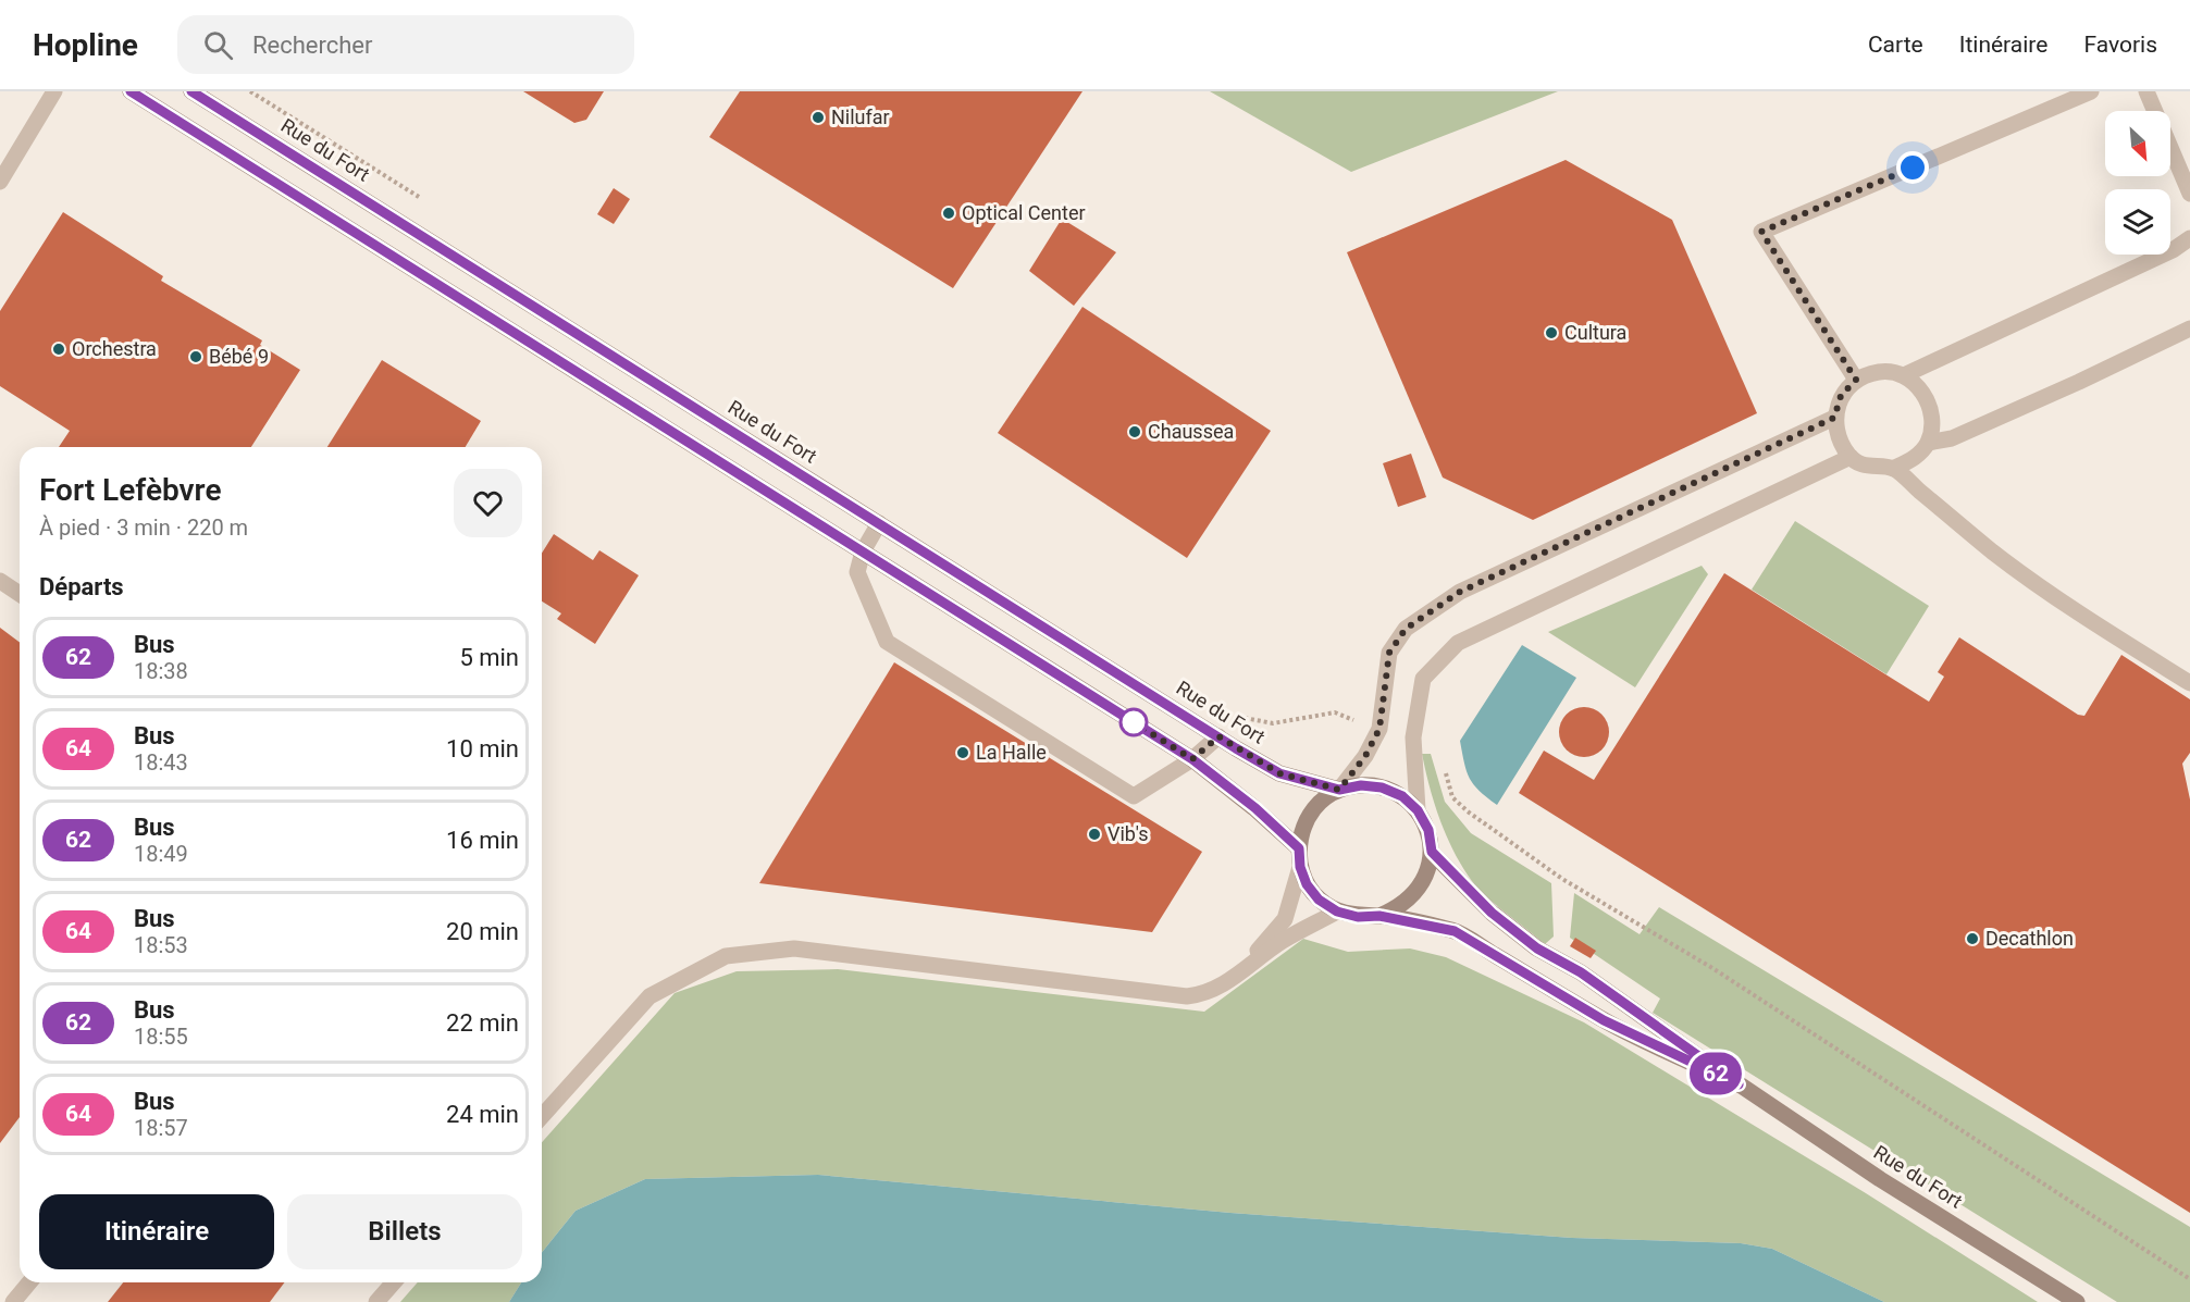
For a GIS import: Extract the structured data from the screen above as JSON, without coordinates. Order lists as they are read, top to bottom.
{
  "streets": {
    "main road": ["Rue du Fort"]
  },
  "places": [
    "Nilufar",
    "Optical Center",
    "Cultura",
    "Orchestra",
    "Bébé 9",
    "Chaussea",
    "La Halle",
    "Vib's",
    "Decathlon"
  ],
  "lines": ["bus line 62"],
  "north": "bottom right",
  "page": {
    "header": "Hopline",
    "search": "Rechercher",
    "nav": ["Carte", "Itinéraire", "Favoris"],
    "on_map": "62",
    "heading": [
      ["Fort Lefèbvre", "À pied · 3 min · 220 m"],
      "Départs"
    ],
    "list": [
      {
        "mark": "62",
        "name": "Bus",
        "note": "18:38",
        "value": "5 min"
      },
      {
        "mark": "64",
        "name": "Bus",
        "note": "18:43",
        "value": "10 min"
      },
      {
        "mark": "62",
        "name": "Bus",
        "note": "18:49",
        "value": "16 min"
      },
      {
        "mark": "64",
        "name": "Bus",
        "note": "18:53",
        "value": "20 min"
      },
      {
        "mark": "62",
        "name": "Bus",
        "note": "18:55",
        "value": "22 min"
      },
      {
        "mark": "64",
        "name": "Bus",
        "note": "18:57",
        "value": "24 min"
      }
    ],
    "buttons": ["Itinéraire", "Billets"]
  }
}
